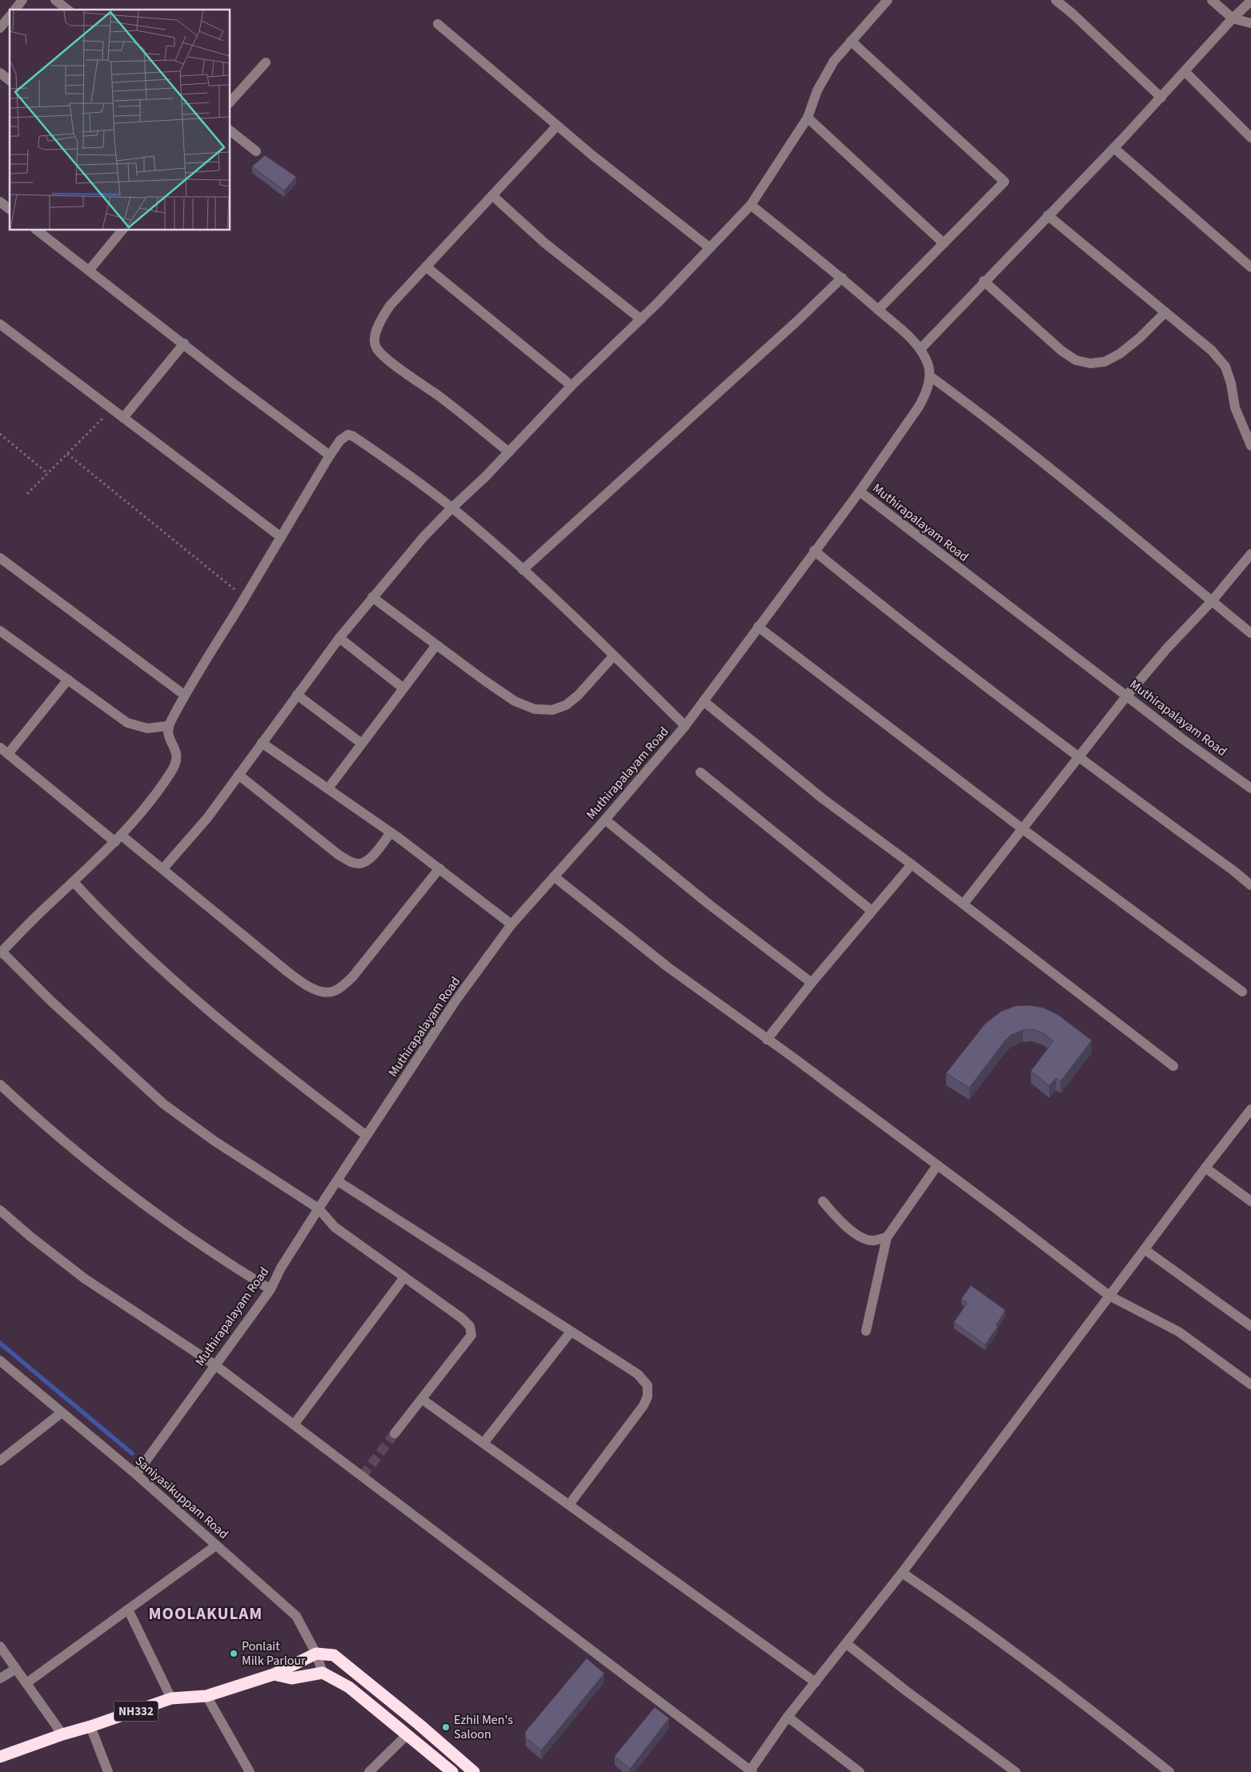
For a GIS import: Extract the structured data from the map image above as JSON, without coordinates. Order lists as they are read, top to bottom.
{
  "streets": {
    "highway": ["NH332"],
    "street": ["Muthirapalayam Road", "Saniyasikuppam Road"]
  },
  "crossings": [
    ["Muthirapalayam Road", "Saniyasikuppam Road"],
    ["Saniyasikuppam Road", "NH332"]
  ],
  "districts": ["MOOLAKULAM"],
  "places": ["Ponlait Milk Parlour", "Ezhil Men's Saloon"]
}
